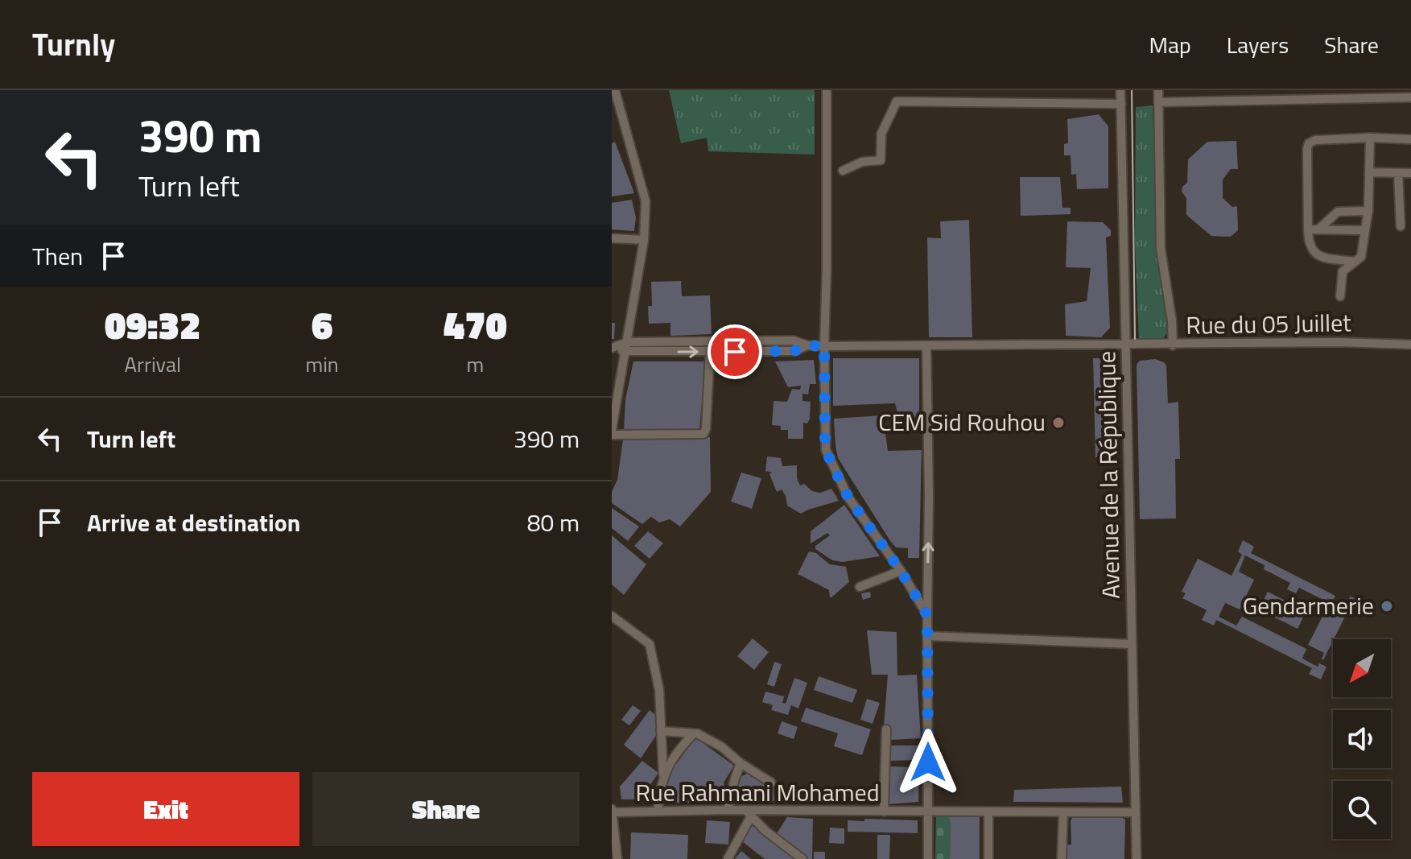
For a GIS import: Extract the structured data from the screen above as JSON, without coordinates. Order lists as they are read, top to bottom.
{
  "streets": {
    "street": ["Rue du 05 Juillet", "Avenue de la République", "Rue Rahmani Mohamed"]
  },
  "crossings": [
    ["Rue du 05 Juillet", "Avenue de la République"],
    ["Avenue de la République", "Rue Rahmani Mohamed"]
  ],
  "places": ["CEM Sid Rouhou", "Gendarmerie"],
  "north": "bottom left",
  "page": {
    "header": "Turnly",
    "nav": ["Map", "Layers", "Share"],
    "turn": ["390 m", "Turn left"],
    "then": "Then",
    "eta": [
      "09:32",
      "Arrival",
      "6",
      "min",
      "470",
      "m"
    ],
    "list": [
      {
        "name": "Turn left",
        "value": "390 m"
      },
      {
        "name": "Arrive at destination",
        "value": "80 m"
      }
    ],
    "buttons": ["Exit", "Share"]
  }
}
